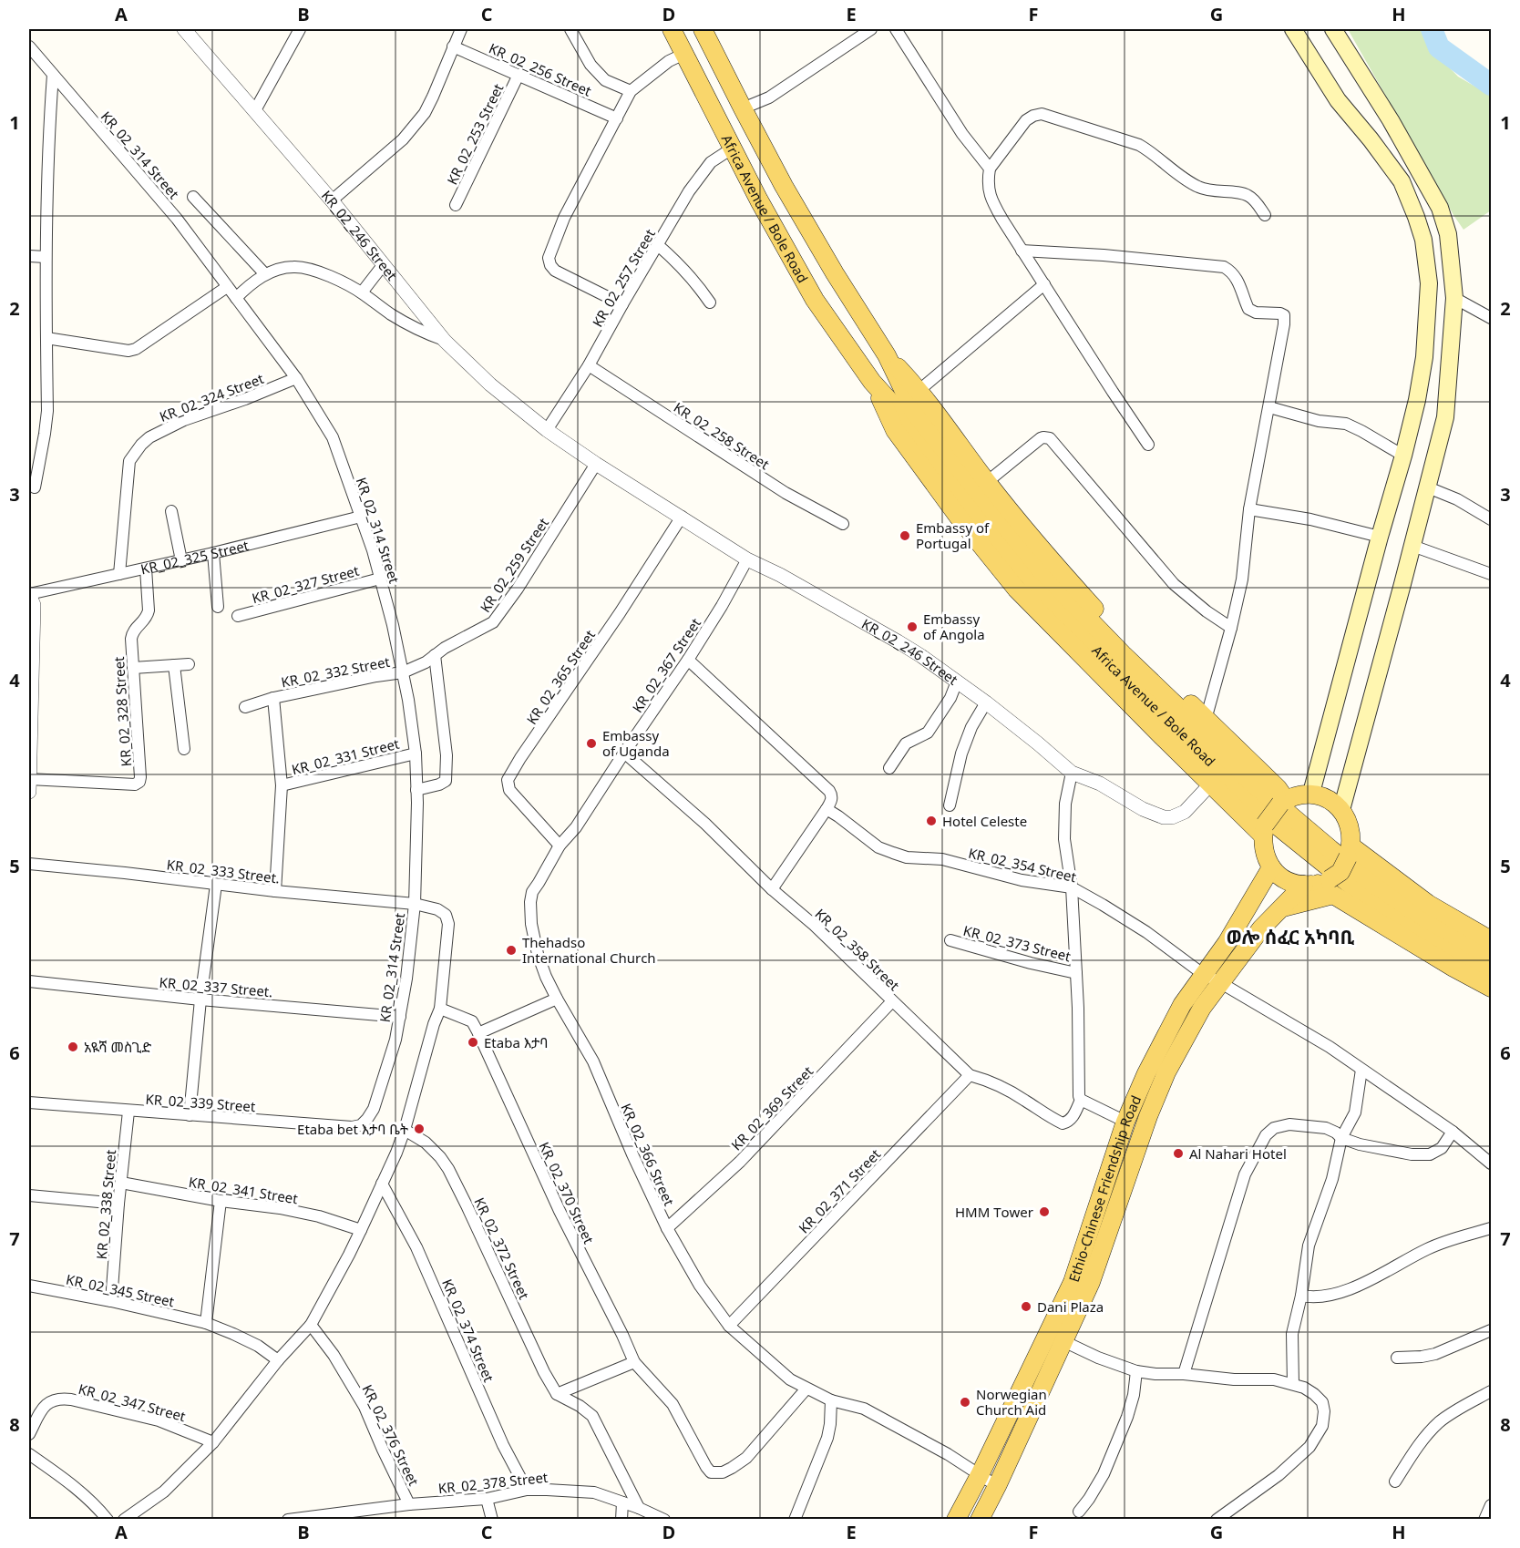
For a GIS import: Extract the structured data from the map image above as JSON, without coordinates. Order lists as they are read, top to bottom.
{
  "streets": {
    "main road": ["Africa Avenue / Bole Road", "Ethio-Chinese Friendship Road"],
    "street": [
      "KR_02_256 Street",
      "KR_02_253 Street",
      "KR_02_314 Street",
      "KR_02_246 Street",
      "KR_02_257 Street",
      "KR_02_324 Street",
      "KR_02_258 Street",
      "KR_02_325 Street",
      "KR_02_259 Street",
      "KR_02_327 Street",
      "KR_02_367 Street",
      "KR_02_332 Street",
      "KR_02_365 Street",
      "KR_02_328 Street",
      "KR_02_331 Street",
      "KR_02_354 Street",
      "KR_02_333 Street.",
      "KR_02_373 Street",
      "KR_02_358 Street",
      "KR_02_337 Street.",
      "KR_02_339 Street",
      "KR_02_369 Street",
      "KR_02_366 Street",
      "KR_02_341 Street",
      "KR_02_371 Street",
      "KR_02_370 Street",
      "KR_02_338 Street",
      "KR_02_372 Street",
      "KR_02_345 Street",
      "KR_02_374 Street",
      "KR_02_347 Street",
      "KR_02_376 Street",
      "KR_02_378 Street"
    ]
  },
  "crossings": [
    ["KR_02_256 Street", "KR_02_253 Street"],
    ["KR_02_314 Street", "KR_02_324 Street"],
    ["KR_02_314 Street", "KR_02_325 Street"],
    ["KR_02_314 Street", "KR_02_259 Street"],
    ["KR_02_314 Street", "KR_02_327 Street"],
    ["KR_02_314 Street", "KR_02_332 Street"],
    ["KR_02_314 Street", "KR_02_331 Street"],
    ["KR_02_314 Street", "KR_02_333 Street."],
    ["KR_02_314 Street", "KR_02_337 Street."],
    ["KR_02_314 Street", "KR_02_339 Street"],
    ["Africa Avenue / Bole Road", "KR_02_246 Street"],
    ["Africa Avenue / Bole Road", "KR_02_257 Street"],
    ["Africa Avenue / Bole Road", "Ethio-Chinese Friendship Road"],
    ["KR_02_246 Street", "KR_02_257 Street"],
    ["KR_02_246 Street", "KR_02_259 Street"],
    ["KR_02_246 Street", "KR_02_367 Street"],
    ["KR_02_246 Street", "KR_02_365 Street"],
    ["KR_02_246 Street", "KR_02_373 Street"],
    ["KR_02_257 Street", "KR_02_258 Street"],
    ["KR_02_324 Street", "KR_02_325 Street"],
    ["KR_02_325 Street", "KR_02_328 Street"],
    ["KR_02_259 Street", "KR_02_332 Street"],
    ["KR_02_367 Street", "KR_02_365 Street"],
    ["KR_02_367 Street", "KR_02_358 Street"],
    ["KR_02_367 Street", "KR_02_366 Street"],
    ["KR_02_332 Street", "KR_02_331 Street"],
    ["KR_02_332 Street", "KR_02_333 Street."],
    ["KR_02_354 Street", "KR_02_373 Street"],
    ["KR_02_354 Street", "Ethio-Chinese Friendship Road"],
    ["KR_02_373 Street", "KR_02_358 Street"],
    ["KR_02_358 Street", "KR_02_369 Street"],
    ["KR_02_358 Street", "KR_02_371 Street"],
    ["KR_02_339 Street", "KR_02_338 Street"],
    ["KR_02_369 Street", "KR_02_366 Street"],
    ["KR_02_366 Street", "Ethio-Chinese Friendship Road"],
    ["KR_02_366 Street", "KR_02_371 Street"],
    ["KR_02_366 Street", "KR_02_370 Street"],
    ["KR_02_341 Street", "KR_02_338 Street"],
    ["KR_02_338 Street", "KR_02_345 Street"],
    ["KR_02_374 Street", "KR_02_378 Street"],
    ["KR_02_376 Street", "KR_02_378 Street"]
  ],
  "districts": ["ወሎ ሰፈር አካባቢ"],
  "places": [
    "Embassy of Portugal",
    "Embassy of Angola",
    "Embassy of Uganda",
    "Hotel Celeste",
    "Thehadso International Church",
    "Etaba እታባ",
    "አዪሻ መስጊድ",
    "Etaba bet እታባ ቤት",
    "Al Nahari Hotel",
    "HMM Tower",
    "Dani Plaza",
    "Norwegian Church Aid"
  ],
  "grid": {
    "columns": [
      "A",
      "B",
      "C",
      "D",
      "E",
      "F",
      "G",
      "H"
    ],
    "rows": [
      "1",
      "2",
      "3",
      "4",
      "5",
      "6",
      "7",
      "8"
    ]
  }
}
